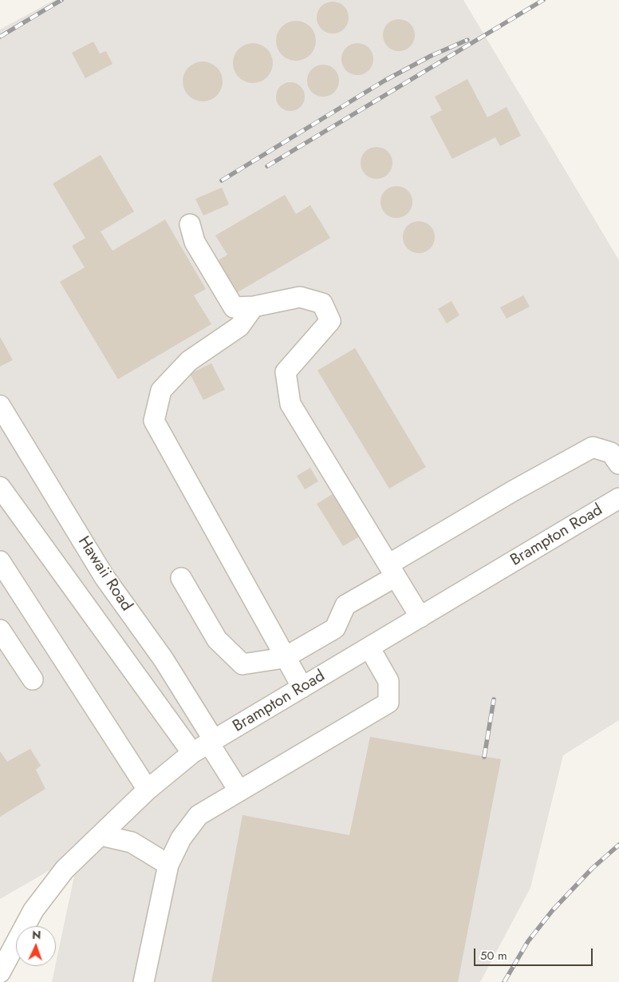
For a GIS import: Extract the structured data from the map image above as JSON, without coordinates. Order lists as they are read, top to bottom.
{
  "streets": {
    "street": ["Brampton Road", "Hawaii Road"]
  },
  "crossings": [
    ["Brampton Road", "Hawaii Road"]
  ],
  "scale_bar": "50 m",
  "north": "top"
}
